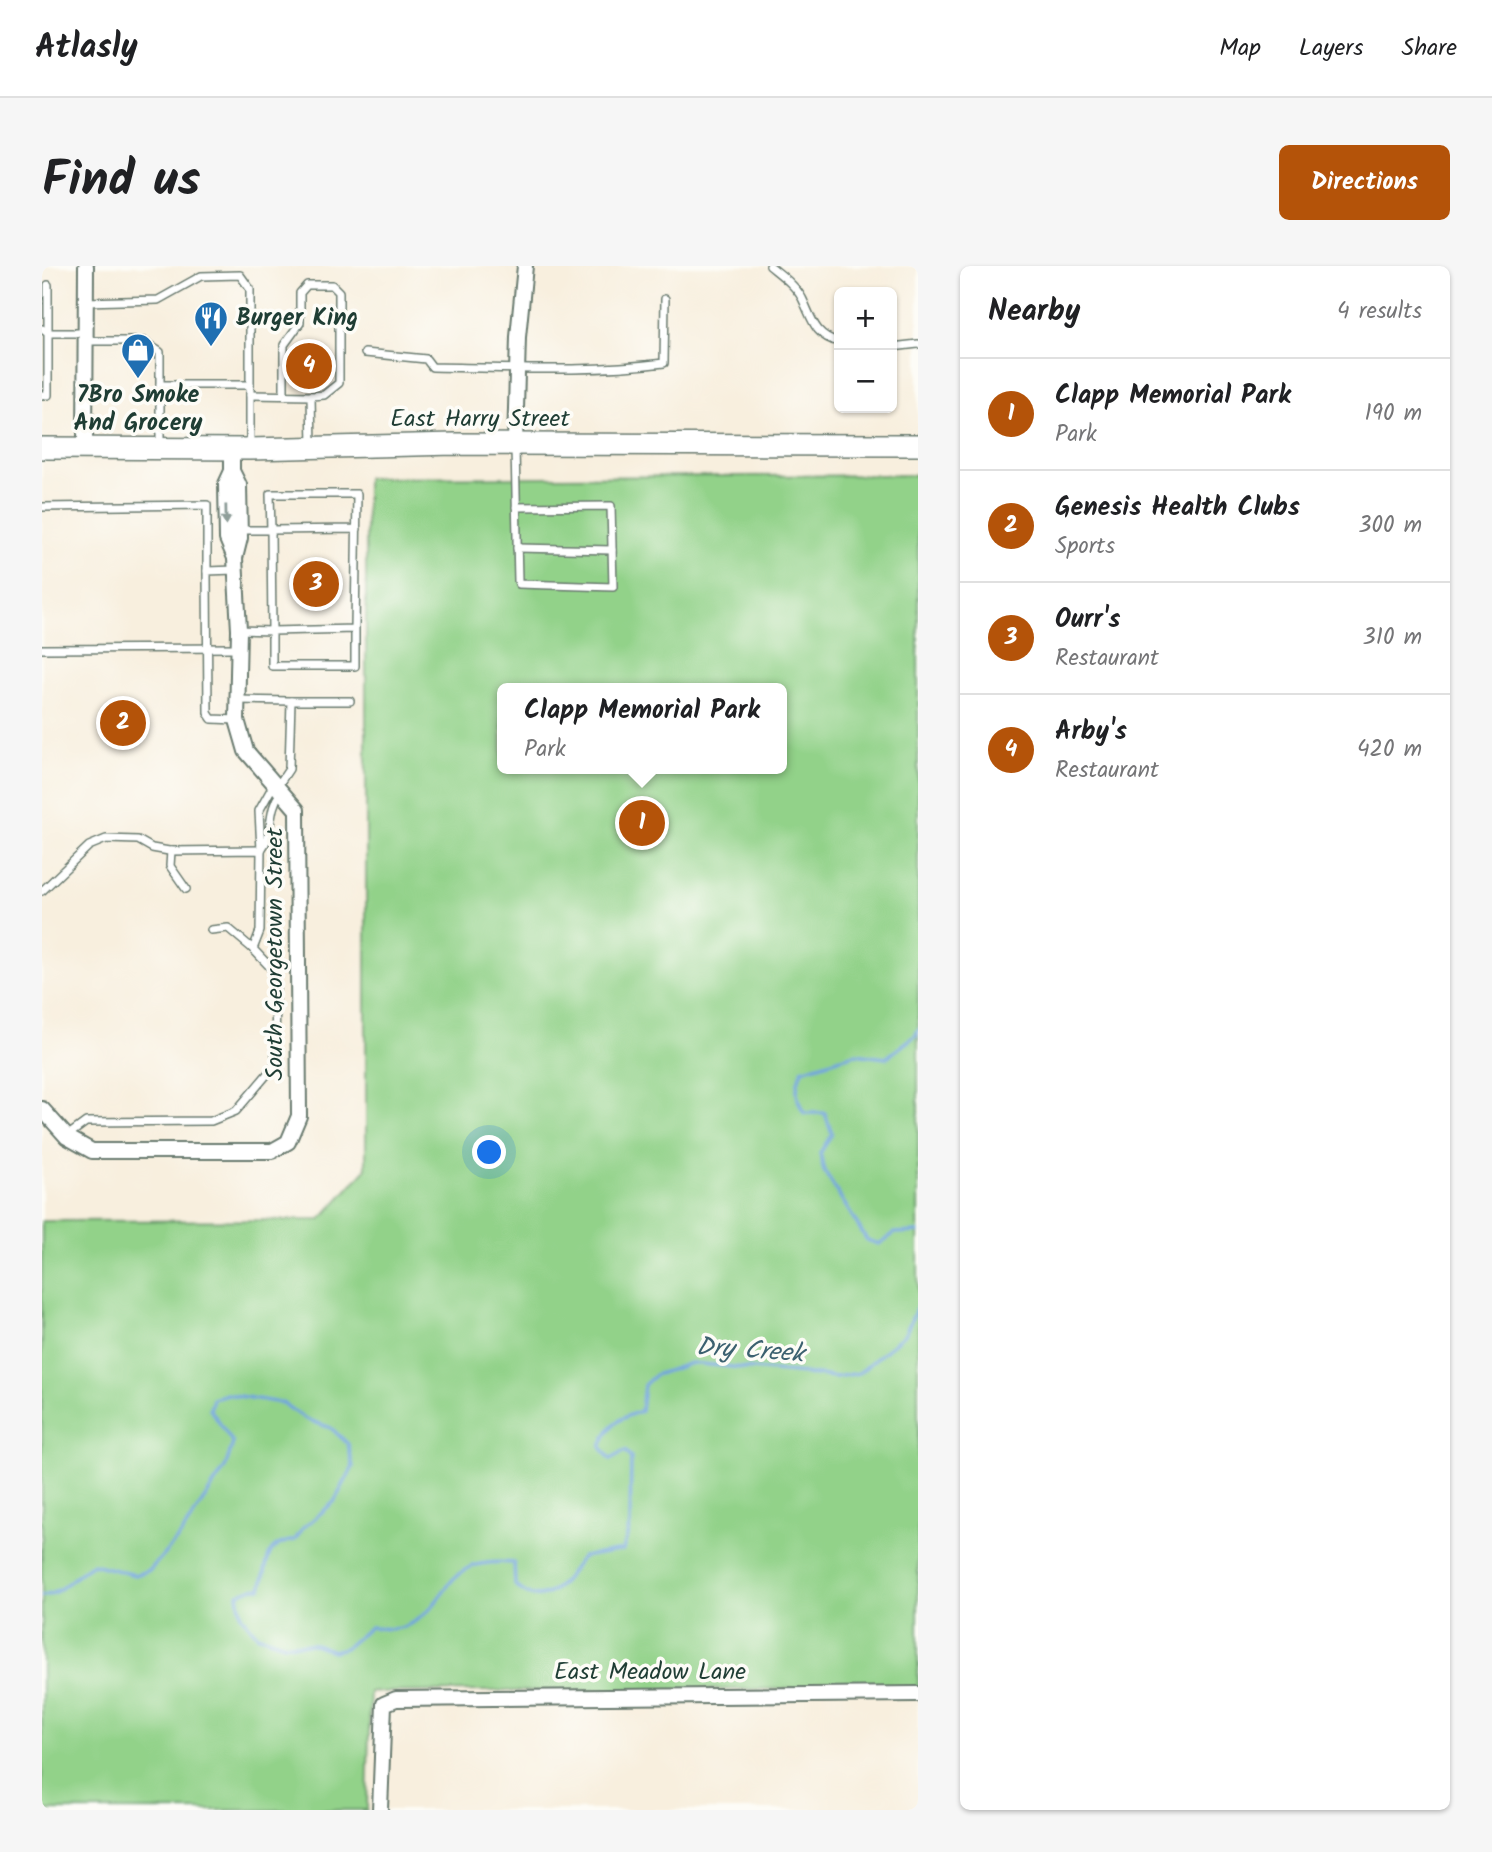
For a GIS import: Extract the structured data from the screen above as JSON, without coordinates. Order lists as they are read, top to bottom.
{
  "streets": {
    "main road": ["East Harry Street"],
    "street": ["South Georgetown Street", "East Meadow Lane"]
  },
  "crossings": [
    ["East Harry Street", "South Georgetown Street"]
  ],
  "water": ["Dry Creek"],
  "places": {
    "restaurant": ["Burger King"],
    "shop": ["7Bro Smoke And Grocery"]
  },
  "page": {
    "header": "Atlasly",
    "nav": ["Map", "Layers", "Share"],
    "title": "Find us",
    "buttons": "Directions",
    "heading": ["Nearby", "4 results"],
    "map_buttons": ["+", "−"],
    "pins": [
      "4",
      "3",
      "2",
      "1"
    ],
    "list": [
      {
        "mark": "1",
        "name": "Clapp Memorial Park",
        "note": "Park",
        "value": "190 m"
      },
      {
        "mark": "2",
        "name": "Genesis Health Clubs",
        "note": "Sports",
        "value": "300 m"
      },
      {
        "mark": "3",
        "name": "Ourr's",
        "note": "Restaurant",
        "value": "310 m"
      },
      {
        "mark": "4",
        "name": "Arby's",
        "note": "Restaurant",
        "value": "420 m"
      }
    ],
    "popup": ["Clapp Memorial Park", "Park"]
  }
}
